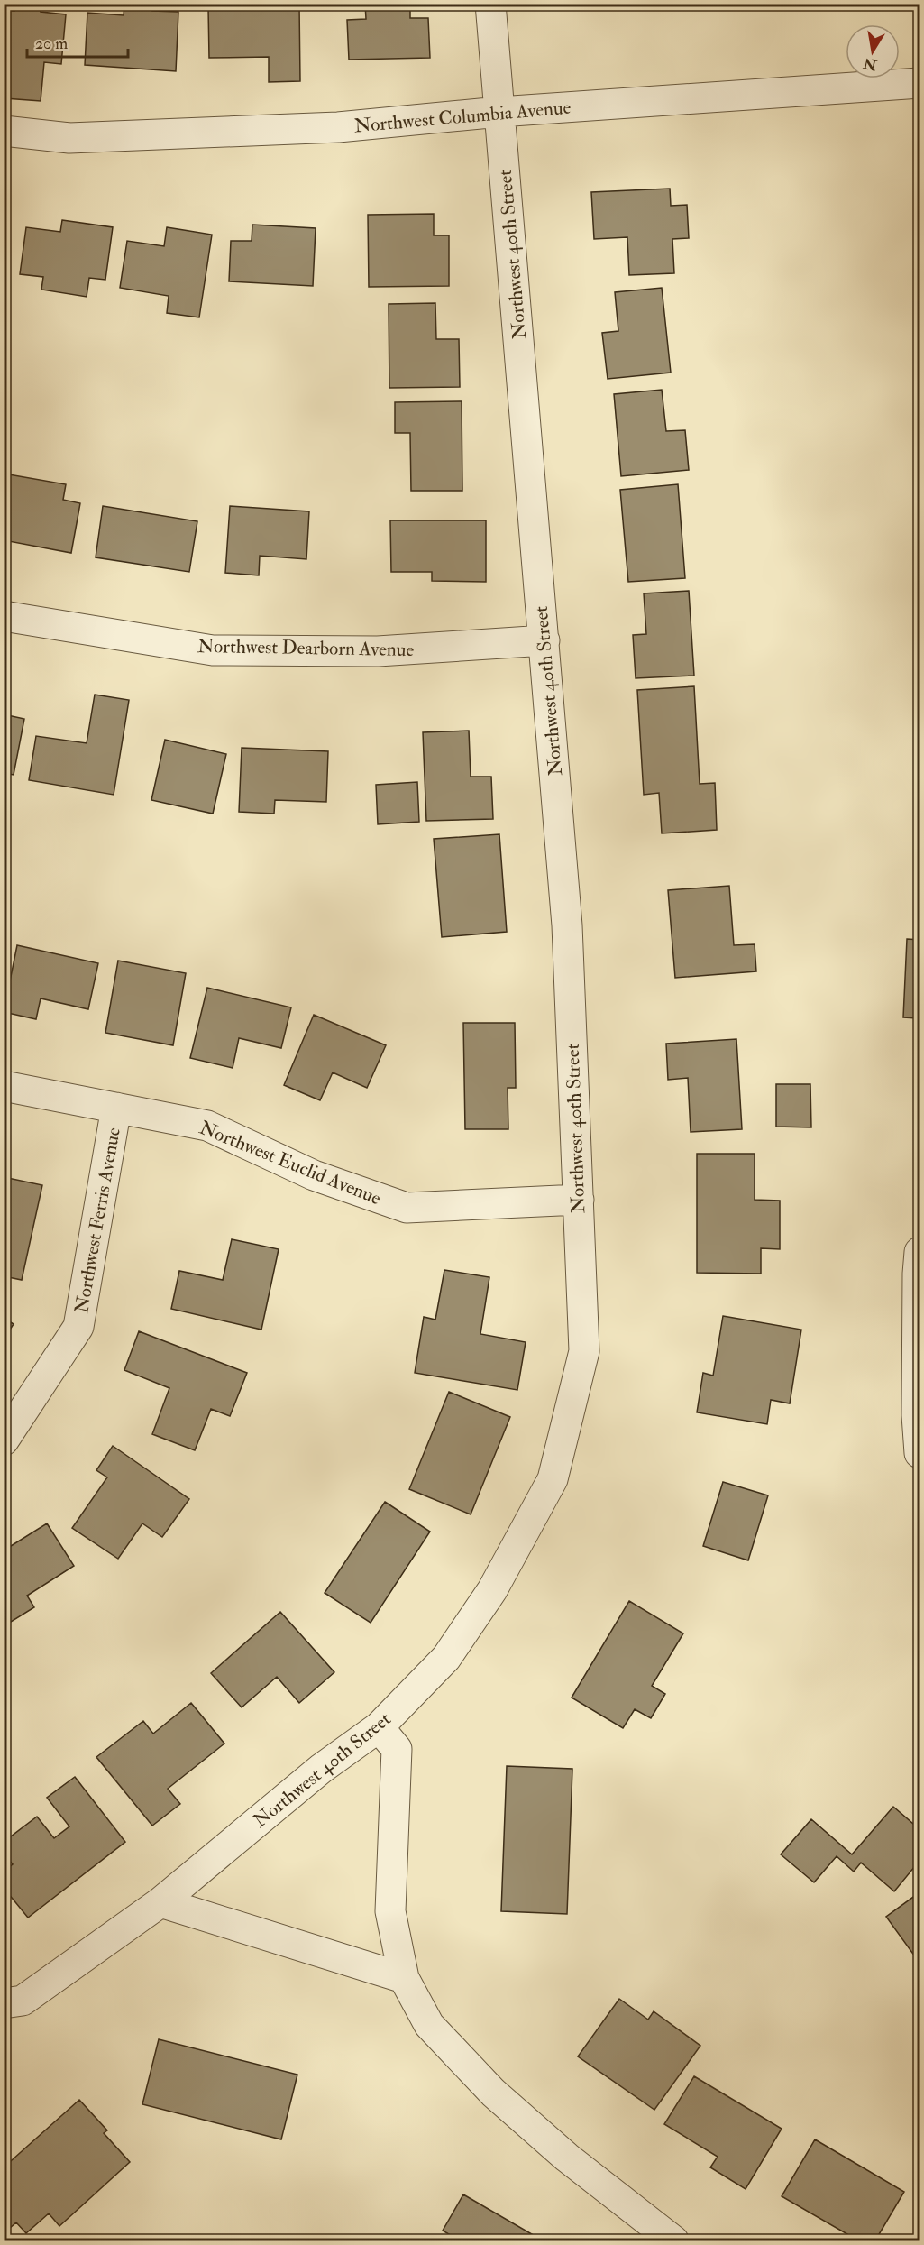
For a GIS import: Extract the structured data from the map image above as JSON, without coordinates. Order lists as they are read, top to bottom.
{
  "streets": {
    "street": [
      "Northwest Columbia Avenue",
      "Northwest 40th Street",
      "Northwest Dearborn Avenue",
      "Northwest Euclid Avenue",
      "Northwest Ferris Avenue"
    ]
  },
  "crossings": [
    ["Northwest Columbia Avenue", "Northwest 40th Street"],
    ["Northwest 40th Street", "Northwest Dearborn Avenue"],
    ["Northwest 40th Street", "Northwest Euclid Avenue"],
    ["Northwest Euclid Avenue", "Northwest Ferris Avenue"]
  ],
  "scale_bar": "20 m",
  "north": "bottom"
}
